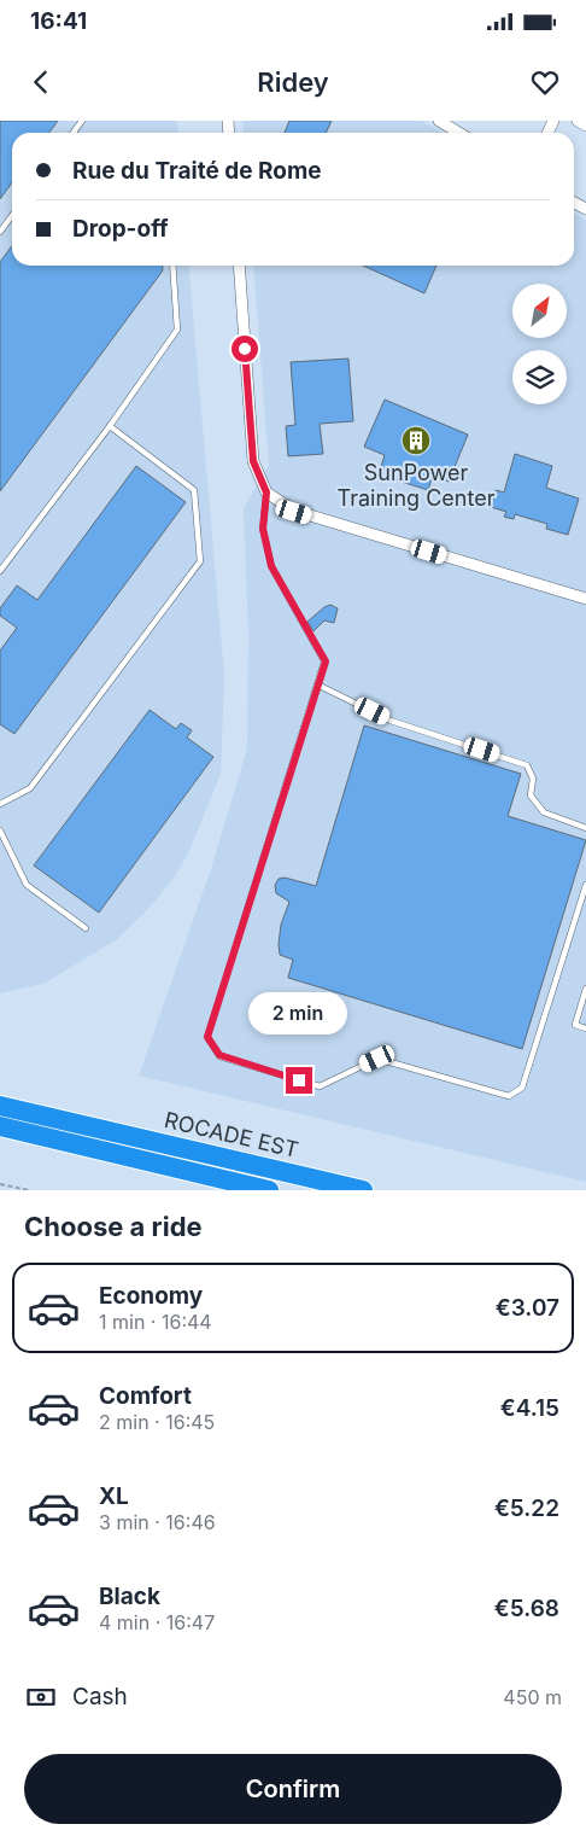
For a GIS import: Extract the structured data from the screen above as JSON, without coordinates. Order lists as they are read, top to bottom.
{
  "streets": {
    "highway": ["ROCADE EST"]
  },
  "places": {
    "building": ["SunPower Training Center"]
  },
  "north": "top right",
  "page": {
    "status": "16:41",
    "header": "Ridey",
    "banner": ["Rue du Traité de Rome", "Drop-off"],
    "bubble": "2 min",
    "heading": "Choose a ride",
    "list": [
      {
        "name": "Economy",
        "note": "1 min · 16:44",
        "value": "€3.07"
      },
      {
        "name": "Comfort",
        "note": "2 min · 16:45",
        "value": "€4.15"
      },
      {
        "name": "XL",
        "note": "3 min · 16:46",
        "value": "€5.22"
      },
      {
        "name": "Black",
        "note": "4 min · 16:47",
        "value": "€5.68"
      }
    ],
    "pay": ["Cash", "450 m"],
    "buttons": "Confirm"
  }
}
